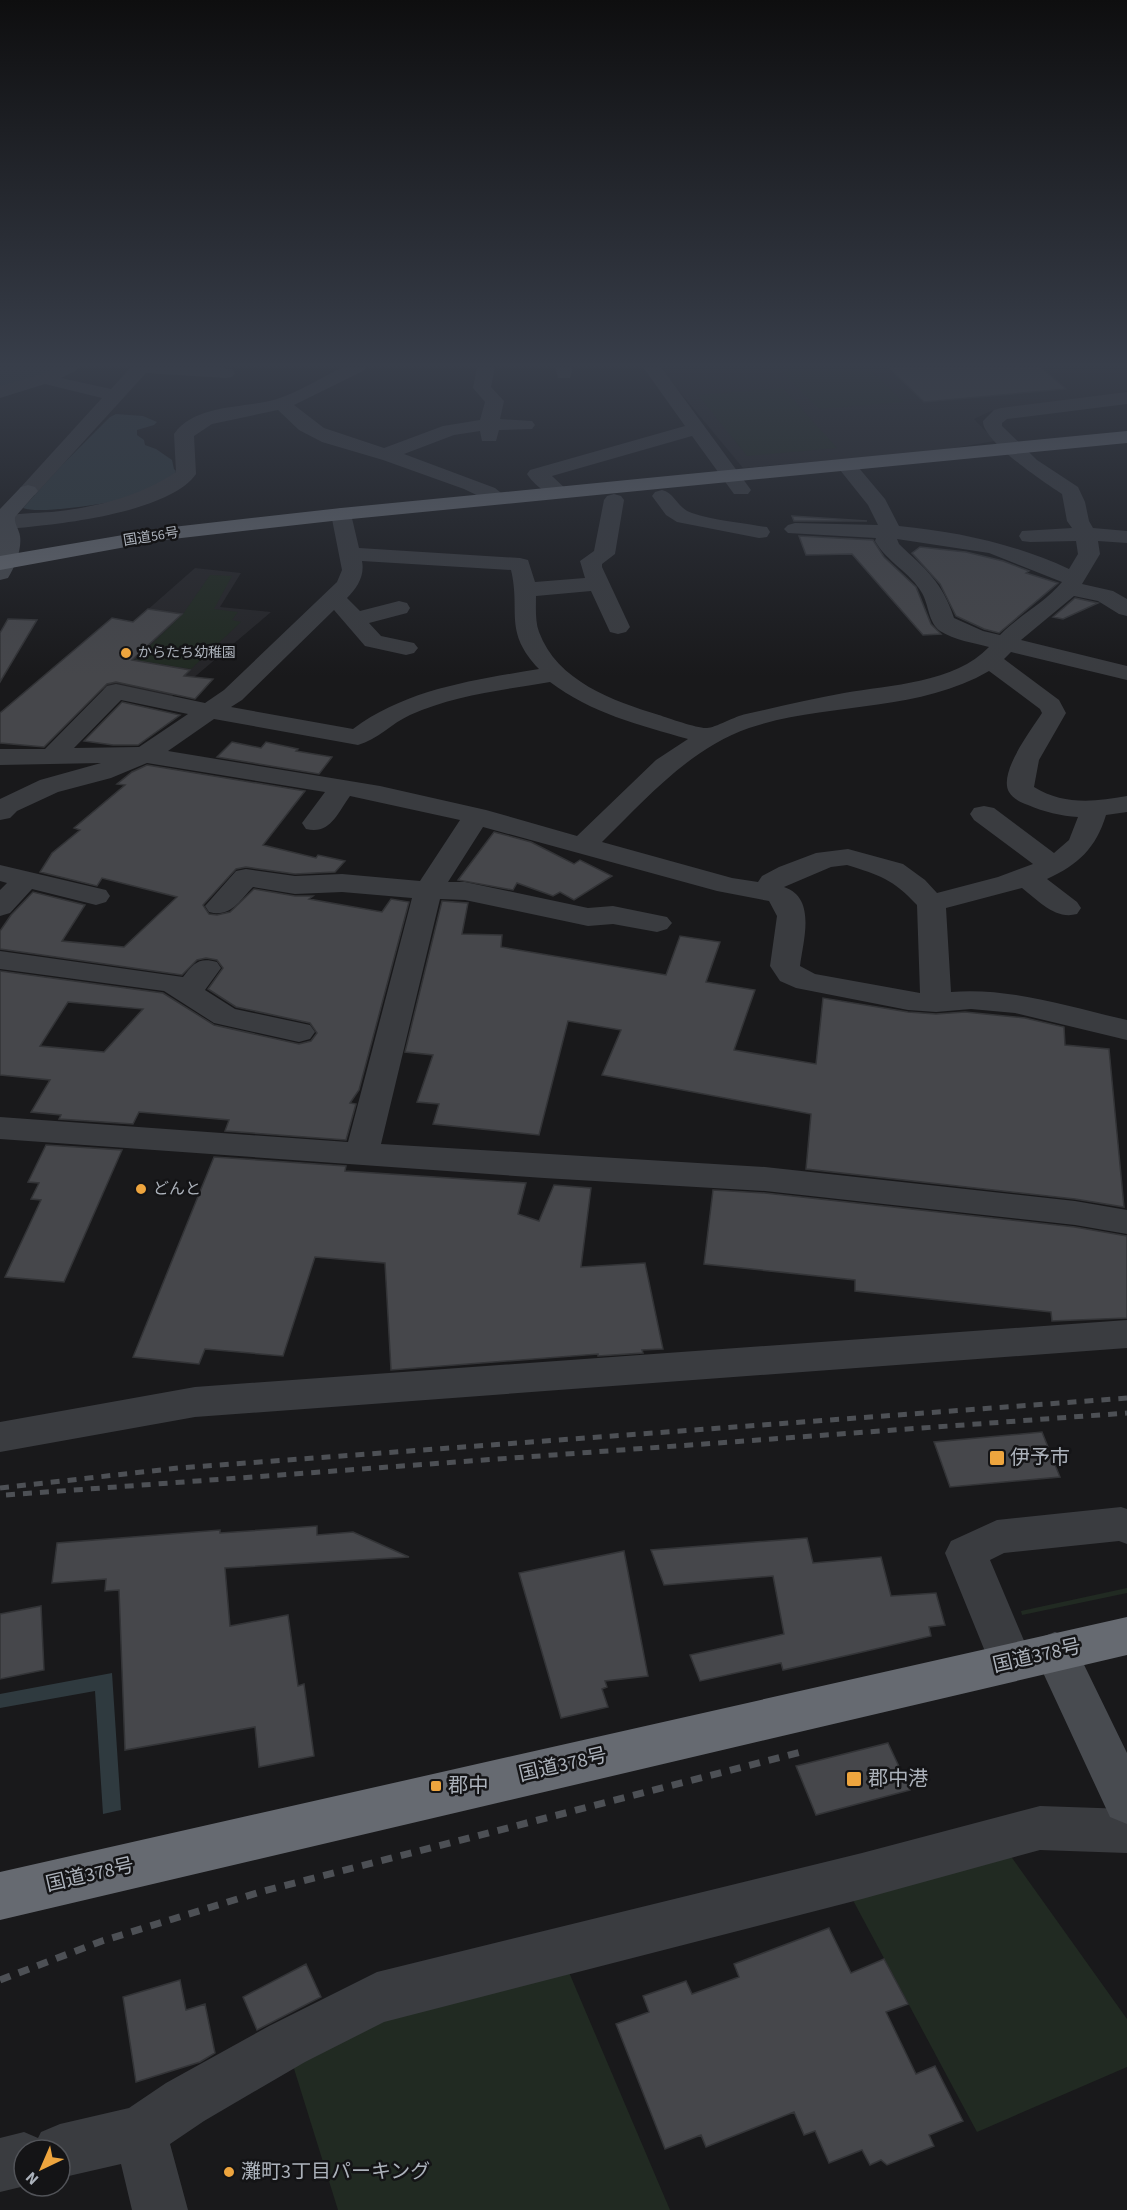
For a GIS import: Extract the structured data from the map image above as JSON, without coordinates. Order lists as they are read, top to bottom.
{
  "streets": {
    "highway": ["国道56号", "国道378号"]
  },
  "places": {
    "other": ["からたち幼稚園", "どんと", "灘町3丁目パーキング"],
    "transit": ["伊予市", "郡中港", "郡中"]
  },
  "north": "bottom left"
}
